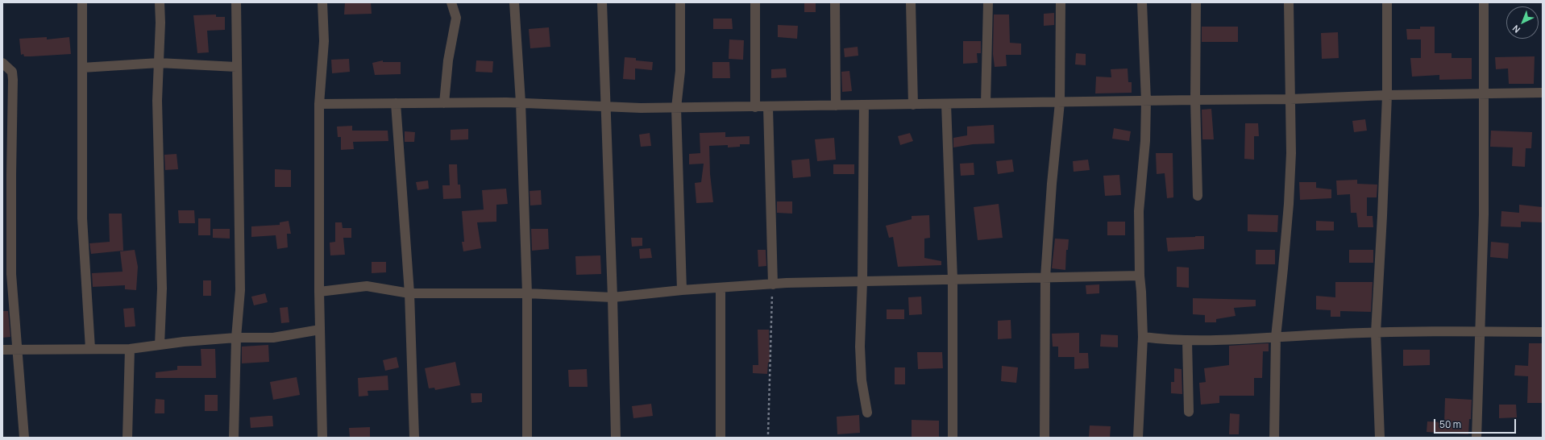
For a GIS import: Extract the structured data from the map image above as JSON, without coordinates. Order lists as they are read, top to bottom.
{
  "scale_bar": "50 m",
  "north": "bottom left"
}
